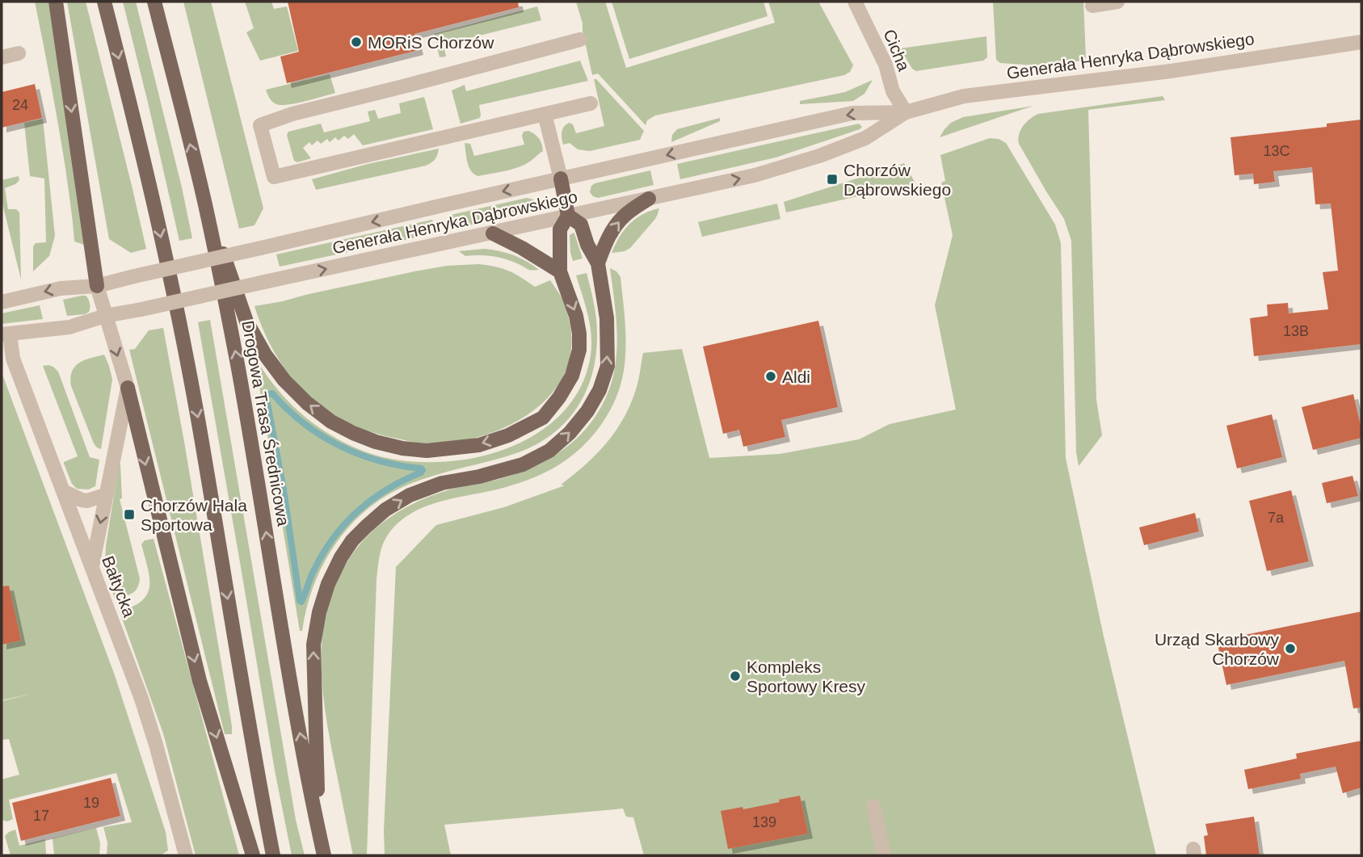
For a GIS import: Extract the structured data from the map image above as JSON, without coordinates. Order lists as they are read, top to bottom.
{
  "streets": {
    "main road": ["Drogowa Trasa Średnicowa"],
    "street": ["Cicha", "Generała Henryka Dąbrowskiego", "Bałtycka"]
  },
  "crossings": [
    ["Cicha", "Generała Henryka Dąbrowskiego"],
    ["Generała Henryka Dąbrowskiego", "Bałtycka"]
  ],
  "places": {
    "other": [
      "MORiS Chorzów",
      "Aldi",
      "Urząd Skarbowy Chorzów",
      "Kompleks Sportowy Kresy"
    ],
    "transit": ["Chorzów Dąbrowskiego", "Chorzów Hala Sportowa"]
  },
  "house_numbers": [
    "24",
    "13C",
    "13B",
    "7a",
    "19",
    "17",
    "139"
  ]
}
